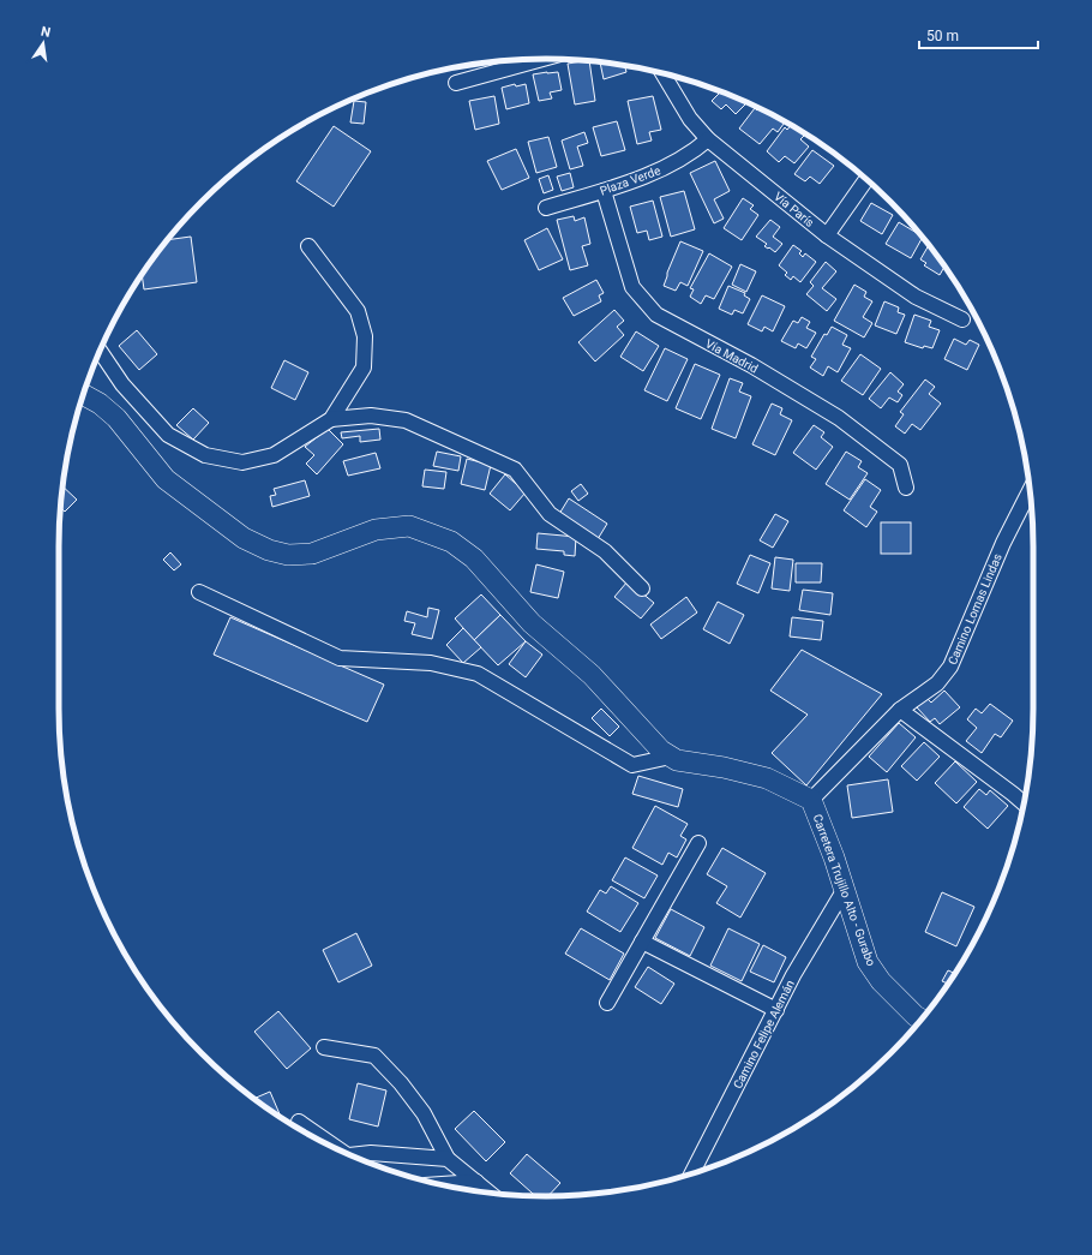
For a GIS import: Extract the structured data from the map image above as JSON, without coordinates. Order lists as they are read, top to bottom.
{
  "streets": {
    "main road": ["Carretera Trujillo Alto - Gurabo"],
    "street": [
      "Plaza Verde",
      "Vía París",
      "Vía Madrid",
      "Camino Lomas Lindas",
      "Camino Felipe Alemán"
    ]
  },
  "crossings": [
    ["Plaza Verde", "Vía París"],
    ["Plaza Verde", "Vía Madrid"],
    ["Camino Lomas Lindas", "Carretera Trujillo Alto - Gurabo"],
    ["Carretera Trujillo Alto - Gurabo", "Camino Felipe Alemán"]
  ],
  "scale_bar": "50 m",
  "north": "top"
}
